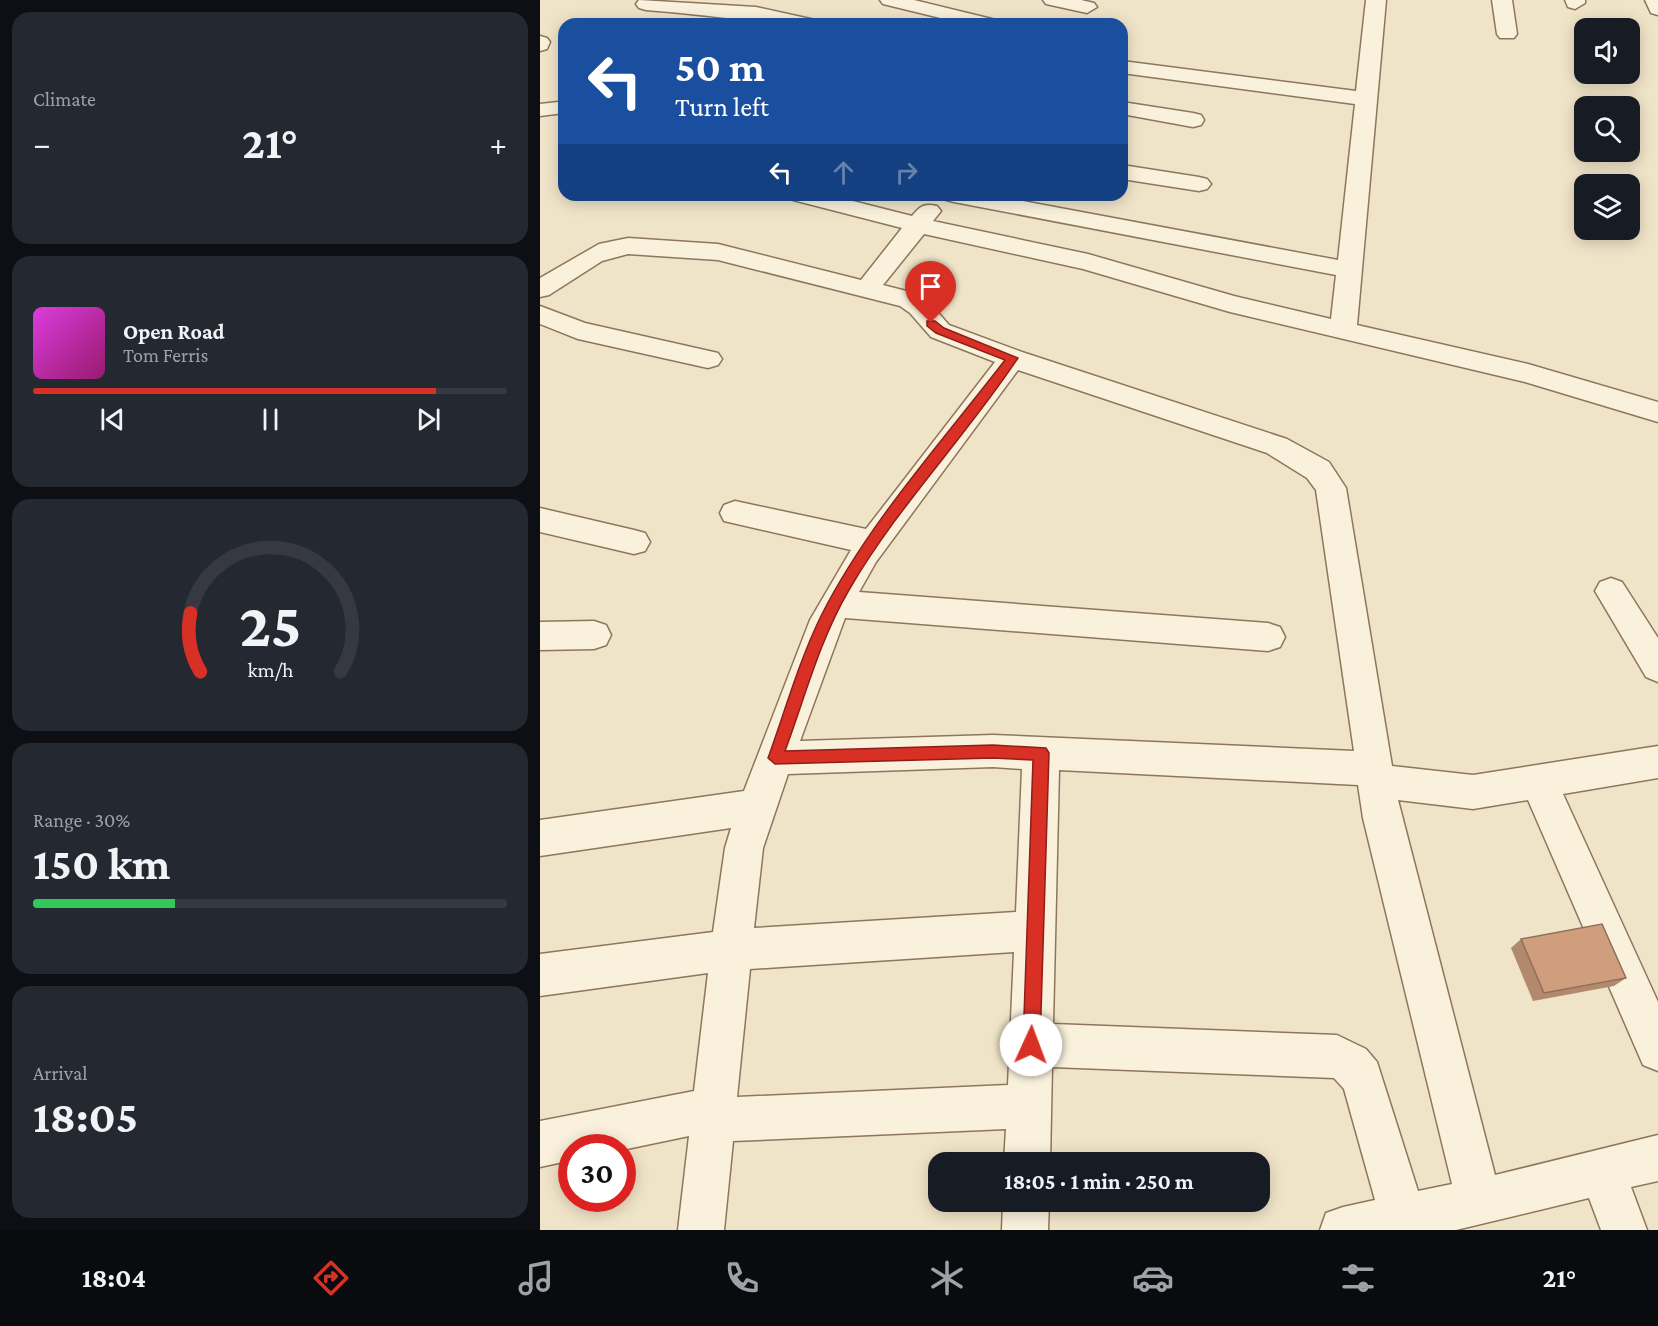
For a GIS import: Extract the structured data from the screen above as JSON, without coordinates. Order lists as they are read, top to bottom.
{
  "page": {
    "tile": [
      "Climate",
      ["Range · 30%", "150 km"],
      ["Arrival", "18:05"]
    ],
    "turn": ["50 m", "Turn left"],
    "heat": ["−", "21°", "+"],
    "song": ["Open Road", "Tom Ferris"],
    "limit": "30",
    "trip": "18:05 · 1 min · 250 m",
    "tabs": ["18:04", "21°"],
    "gauge": ["25", "km/h"]
  }
}
